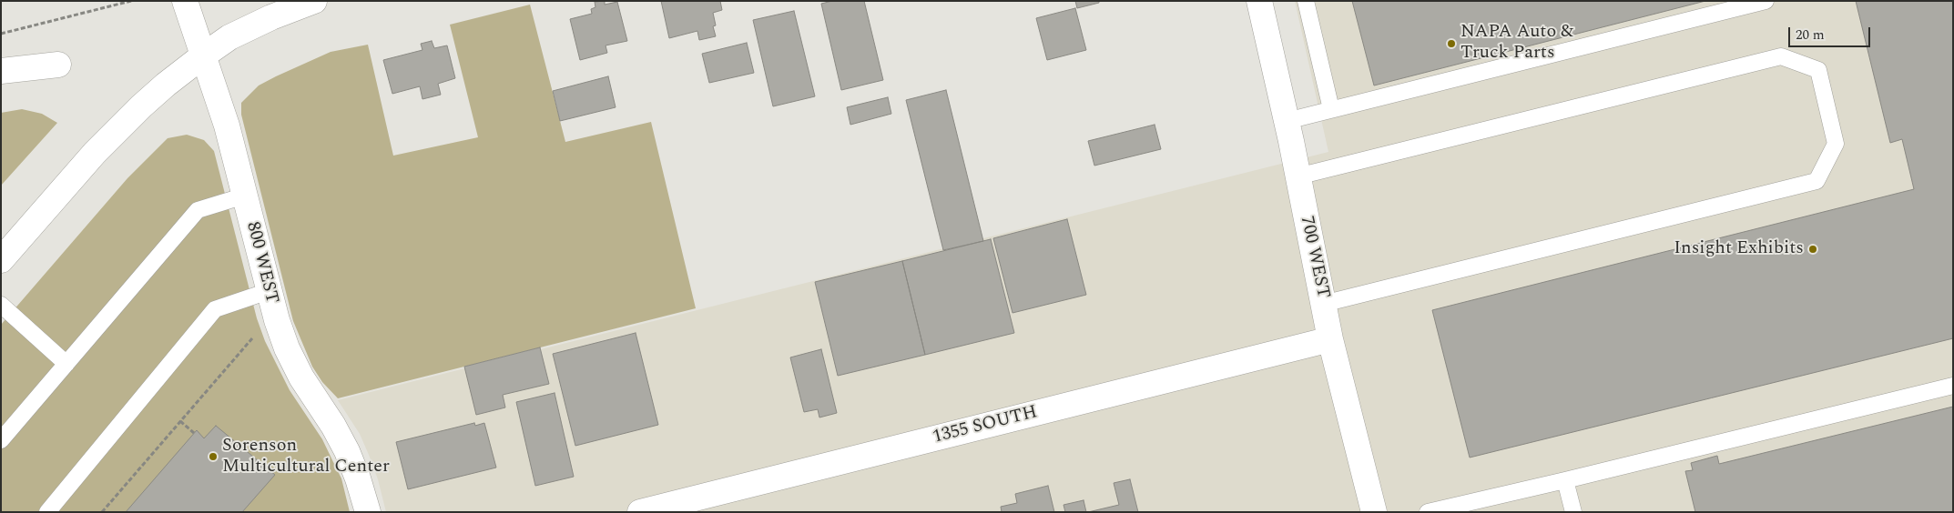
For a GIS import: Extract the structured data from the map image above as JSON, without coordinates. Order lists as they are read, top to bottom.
{
  "streets": {
    "street": ["700 WEST", "800 WEST", "1355 SOUTH"]
  },
  "crossings": [
    ["700 WEST", "1355 SOUTH"]
  ],
  "places": ["NAPA Auto & Truck Parts", "Insight Exhibits", "Sorenson Multicultural Center"],
  "scale_bar": "20 m"
}
